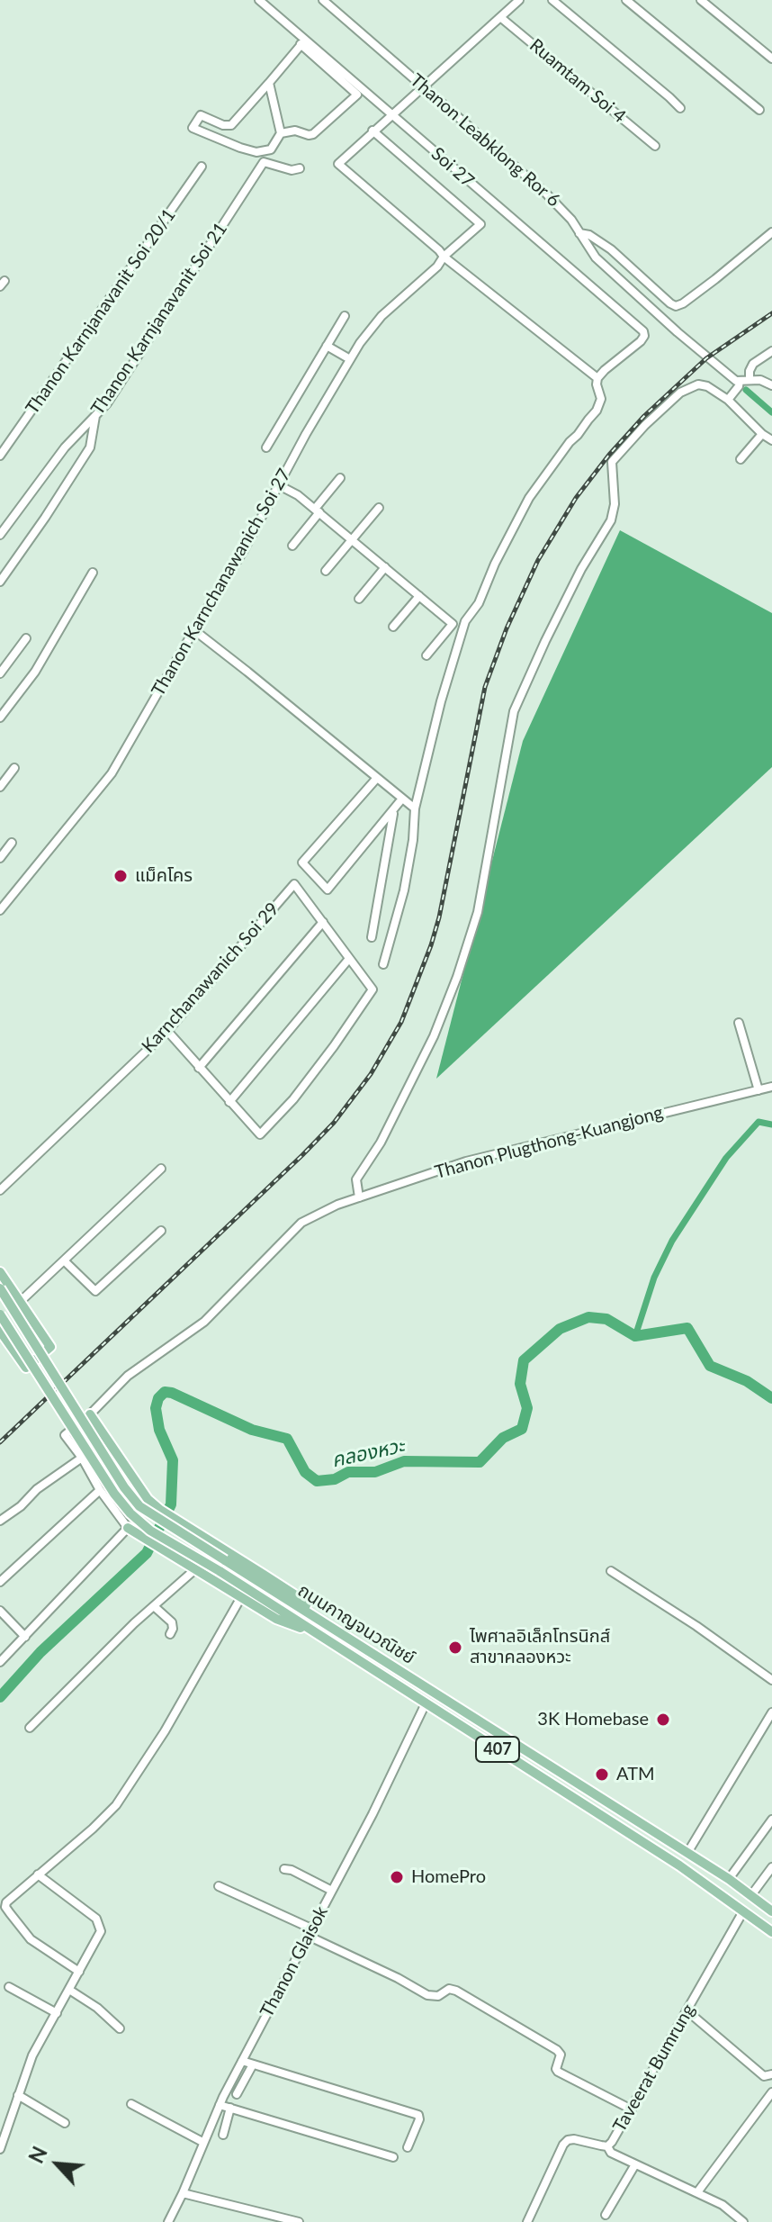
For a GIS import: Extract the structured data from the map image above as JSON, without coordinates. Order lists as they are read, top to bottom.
{
  "streets": {
    "main road": ["ถนนกาญจนวณิชย์", "407"],
    "street": [
      "Ruamtam Soi 4",
      "Thanon Leabklong Ror 6",
      "Soi 27",
      "Thanon Karnjanavanit Soi 20/1",
      "Thanon Karnjanavanit Soi 21",
      "Thanon Karnchanawanich Soi 27",
      "Karnchanawanich Soi 29",
      "Thanon Plugthong-Kuangjong",
      "Thanon Glaisok",
      "Taveerat Bumrung"
    ]
  },
  "crossings": [
    ["ถนนกาญจนวณิชย์", "Thanon Glaisok"],
    ["ถนนกาญจนวณิชย์", "Taveerat Bumrung"]
  ],
  "water": ["คลองหวะ"],
  "places": [
    "แม็คโคร",
    "ไพศาลอิเล็กโทรนิกส์ สาขาคลองหวะ",
    "3K Homebase",
    "ATM",
    "HomePro"
  ],
  "north": "top left"
}
